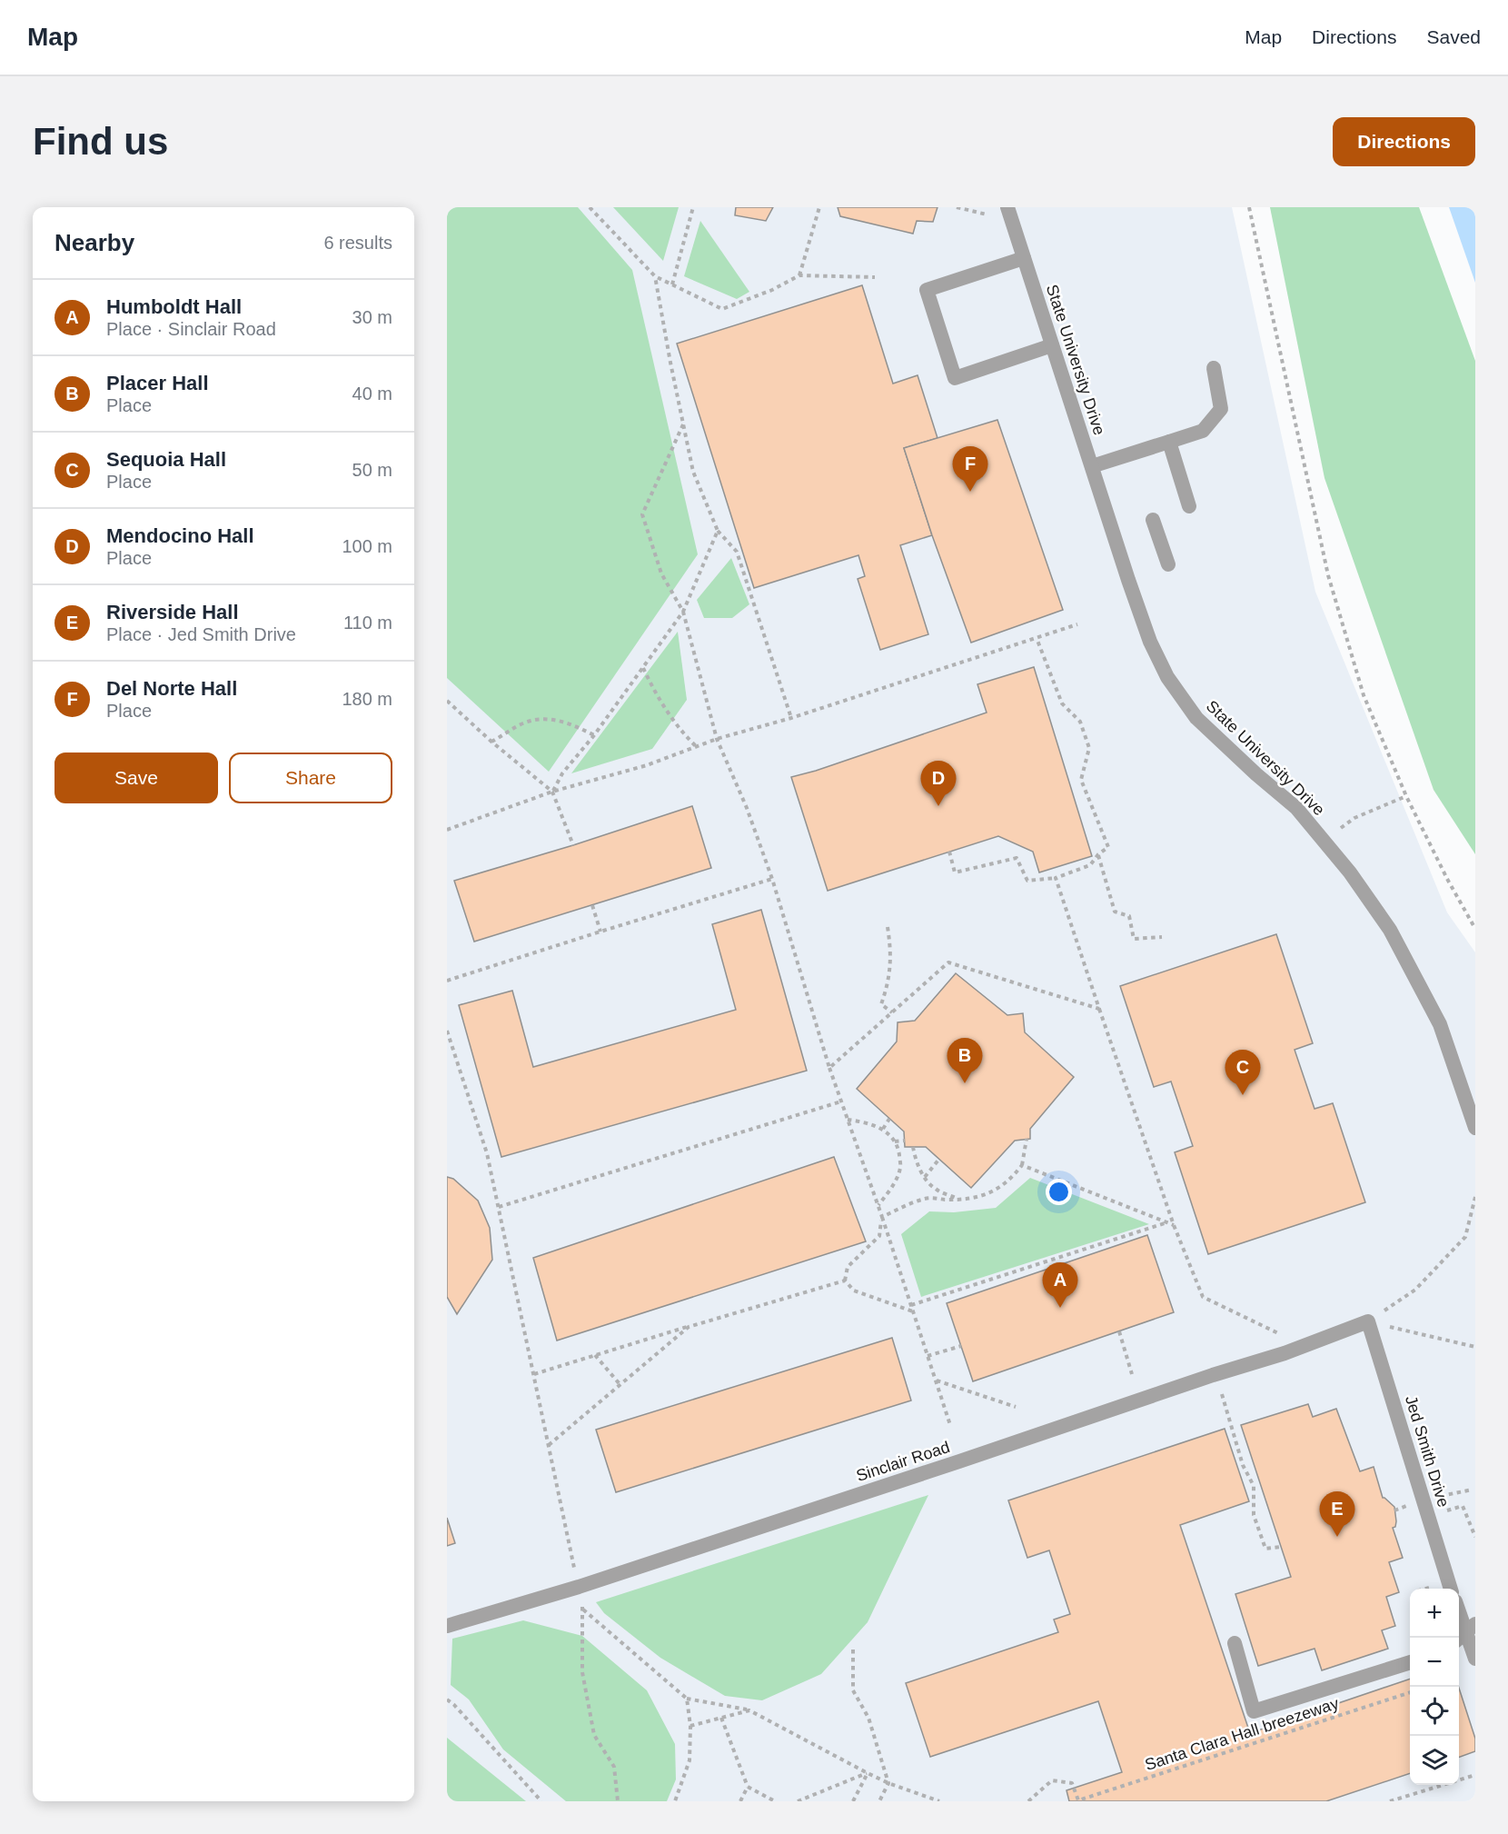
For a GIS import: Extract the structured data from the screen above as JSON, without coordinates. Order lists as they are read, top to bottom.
{
  "streets": {
    "street": ["State University Drive", "Jed Smith Drive", "Sinclair Road"],
    "path": ["Santa Clara Hall breezeway"]
  },
  "crossings": [
    ["Jed Smith Drive", "Sinclair Road"]
  ],
  "page": {
    "header": "Map",
    "nav": ["Map", "Directions", "Saved"],
    "buttons": [
      "Directions",
      ["Save", "Share"]
    ],
    "title": "Find us",
    "heading": ["Nearby", "6 results"],
    "list": [
      {
        "mark": "A",
        "name": "Humboldt Hall",
        "note": "Place · Sinclair Road",
        "value": "30 m"
      },
      {
        "mark": "B",
        "name": "Placer Hall",
        "note": "Place",
        "value": "40 m"
      },
      {
        "mark": "C",
        "name": "Sequoia Hall",
        "note": "Place",
        "value": "50 m"
      },
      {
        "mark": "D",
        "name": "Mendocino Hall",
        "note": "Place",
        "value": "100 m"
      },
      {
        "mark": "E",
        "name": "Riverside Hall",
        "note": "Place · Jed Smith Drive",
        "value": "110 m"
      },
      {
        "mark": "F",
        "name": "Del Norte Hall",
        "note": "Place",
        "value": "180 m"
      }
    ],
    "pins": [
      "F",
      "D",
      "B",
      "C",
      "A",
      "E"
    ],
    "map_buttons": ["+", "−"]
  }
}
